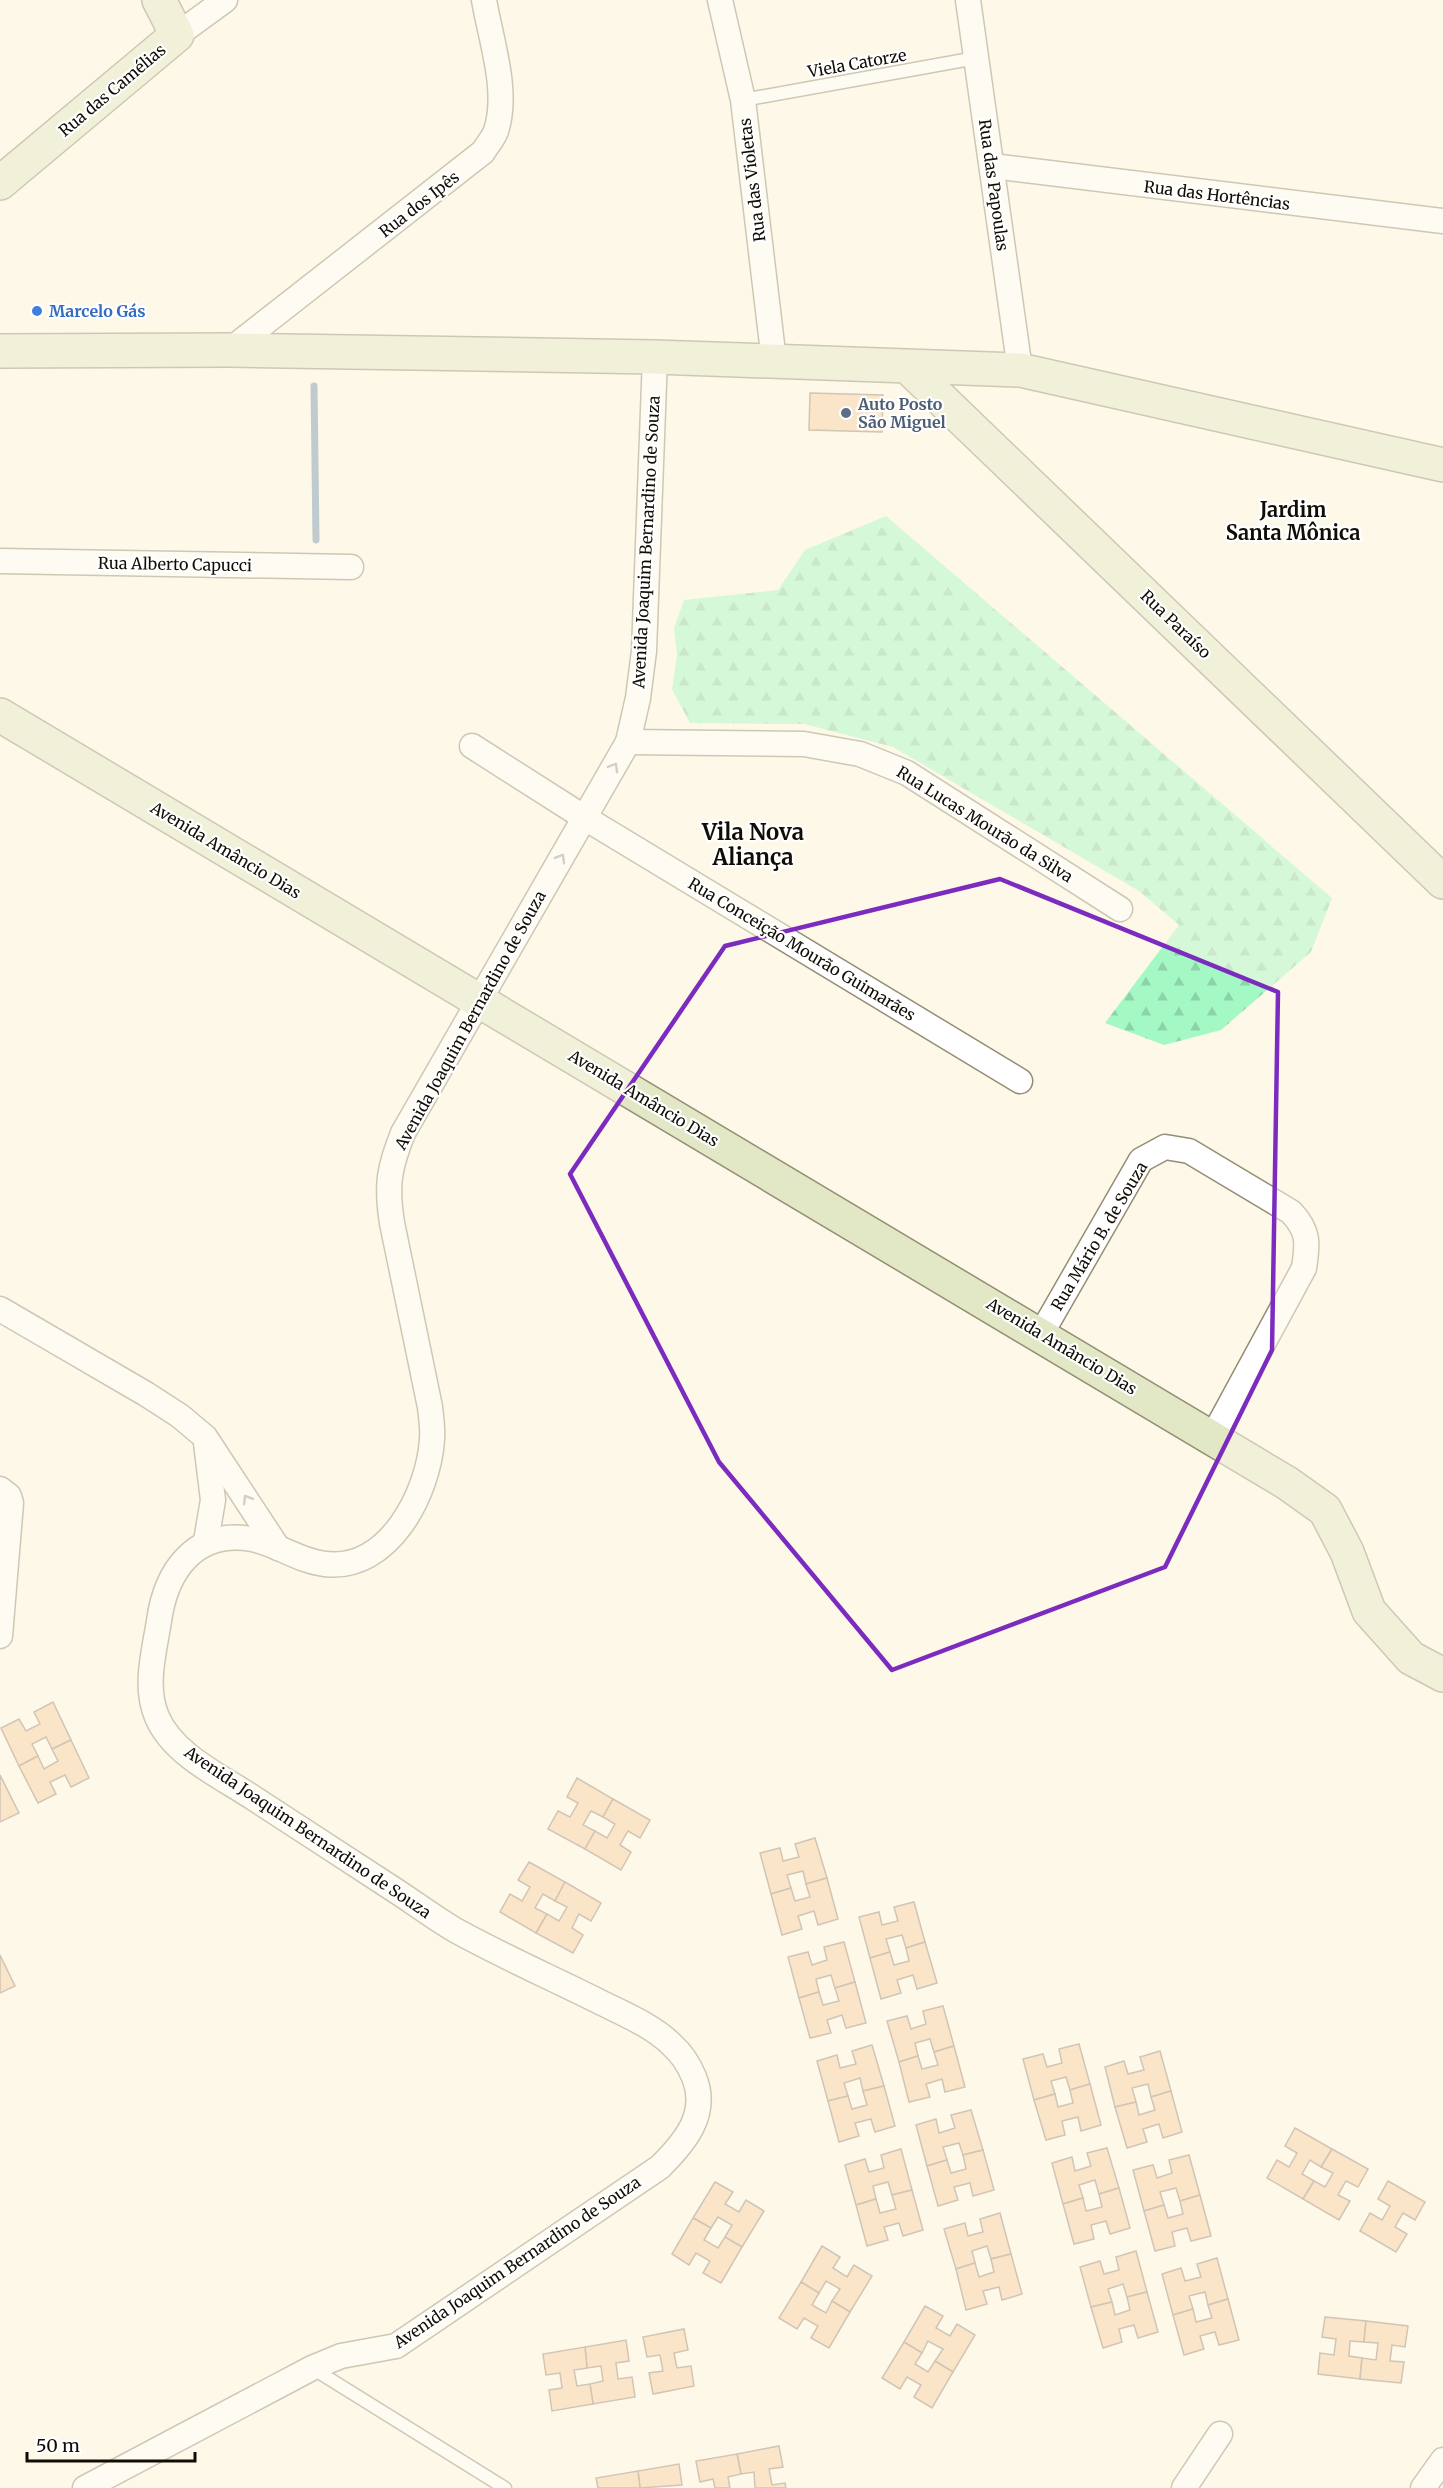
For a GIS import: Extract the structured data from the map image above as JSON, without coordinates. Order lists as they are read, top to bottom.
{
  "streets": {
    "street": [
      "Rua das Camélias",
      "Rua das Violetas",
      "Rua das Papoulas",
      "Rua das Hortências",
      "Rua dos Ipês",
      "Avenida Joaquim Bernardino de Souza",
      "Rua Alberto Capucci",
      "Rua Paraíso",
      "Rua Lucas Mourão da Silva",
      "Avenida Amâncio Dias",
      "Rua Conceição Mourão Guimarães",
      "Rua Mário B. de Souza"
    ],
    "lane": ["Viela Catorze"]
  },
  "crossings": [
    ["Viela Catorze", "Rua das Violetas"],
    ["Viela Catorze", "Rua das Papoulas"],
    ["Rua das Papoulas", "Rua das Hortências"],
    ["Avenida Joaquim Bernardino de Souza", "Rua Lucas Mourão da Silva"],
    ["Avenida Joaquim Bernardino de Souza", "Avenida Amâncio Dias"],
    ["Avenida Joaquim Bernardino de Souza", "Rua Conceição Mourão Guimarães"],
    ["Avenida Amâncio Dias", "Rua Mário B. de Souza"]
  ],
  "districts": ["Jardim Santa Mônica", "Vila Nova Aliança"],
  "places": ["Marcelo Gás", "Auto Posto São Miguel"],
  "scale_bar": "50 m"
}
